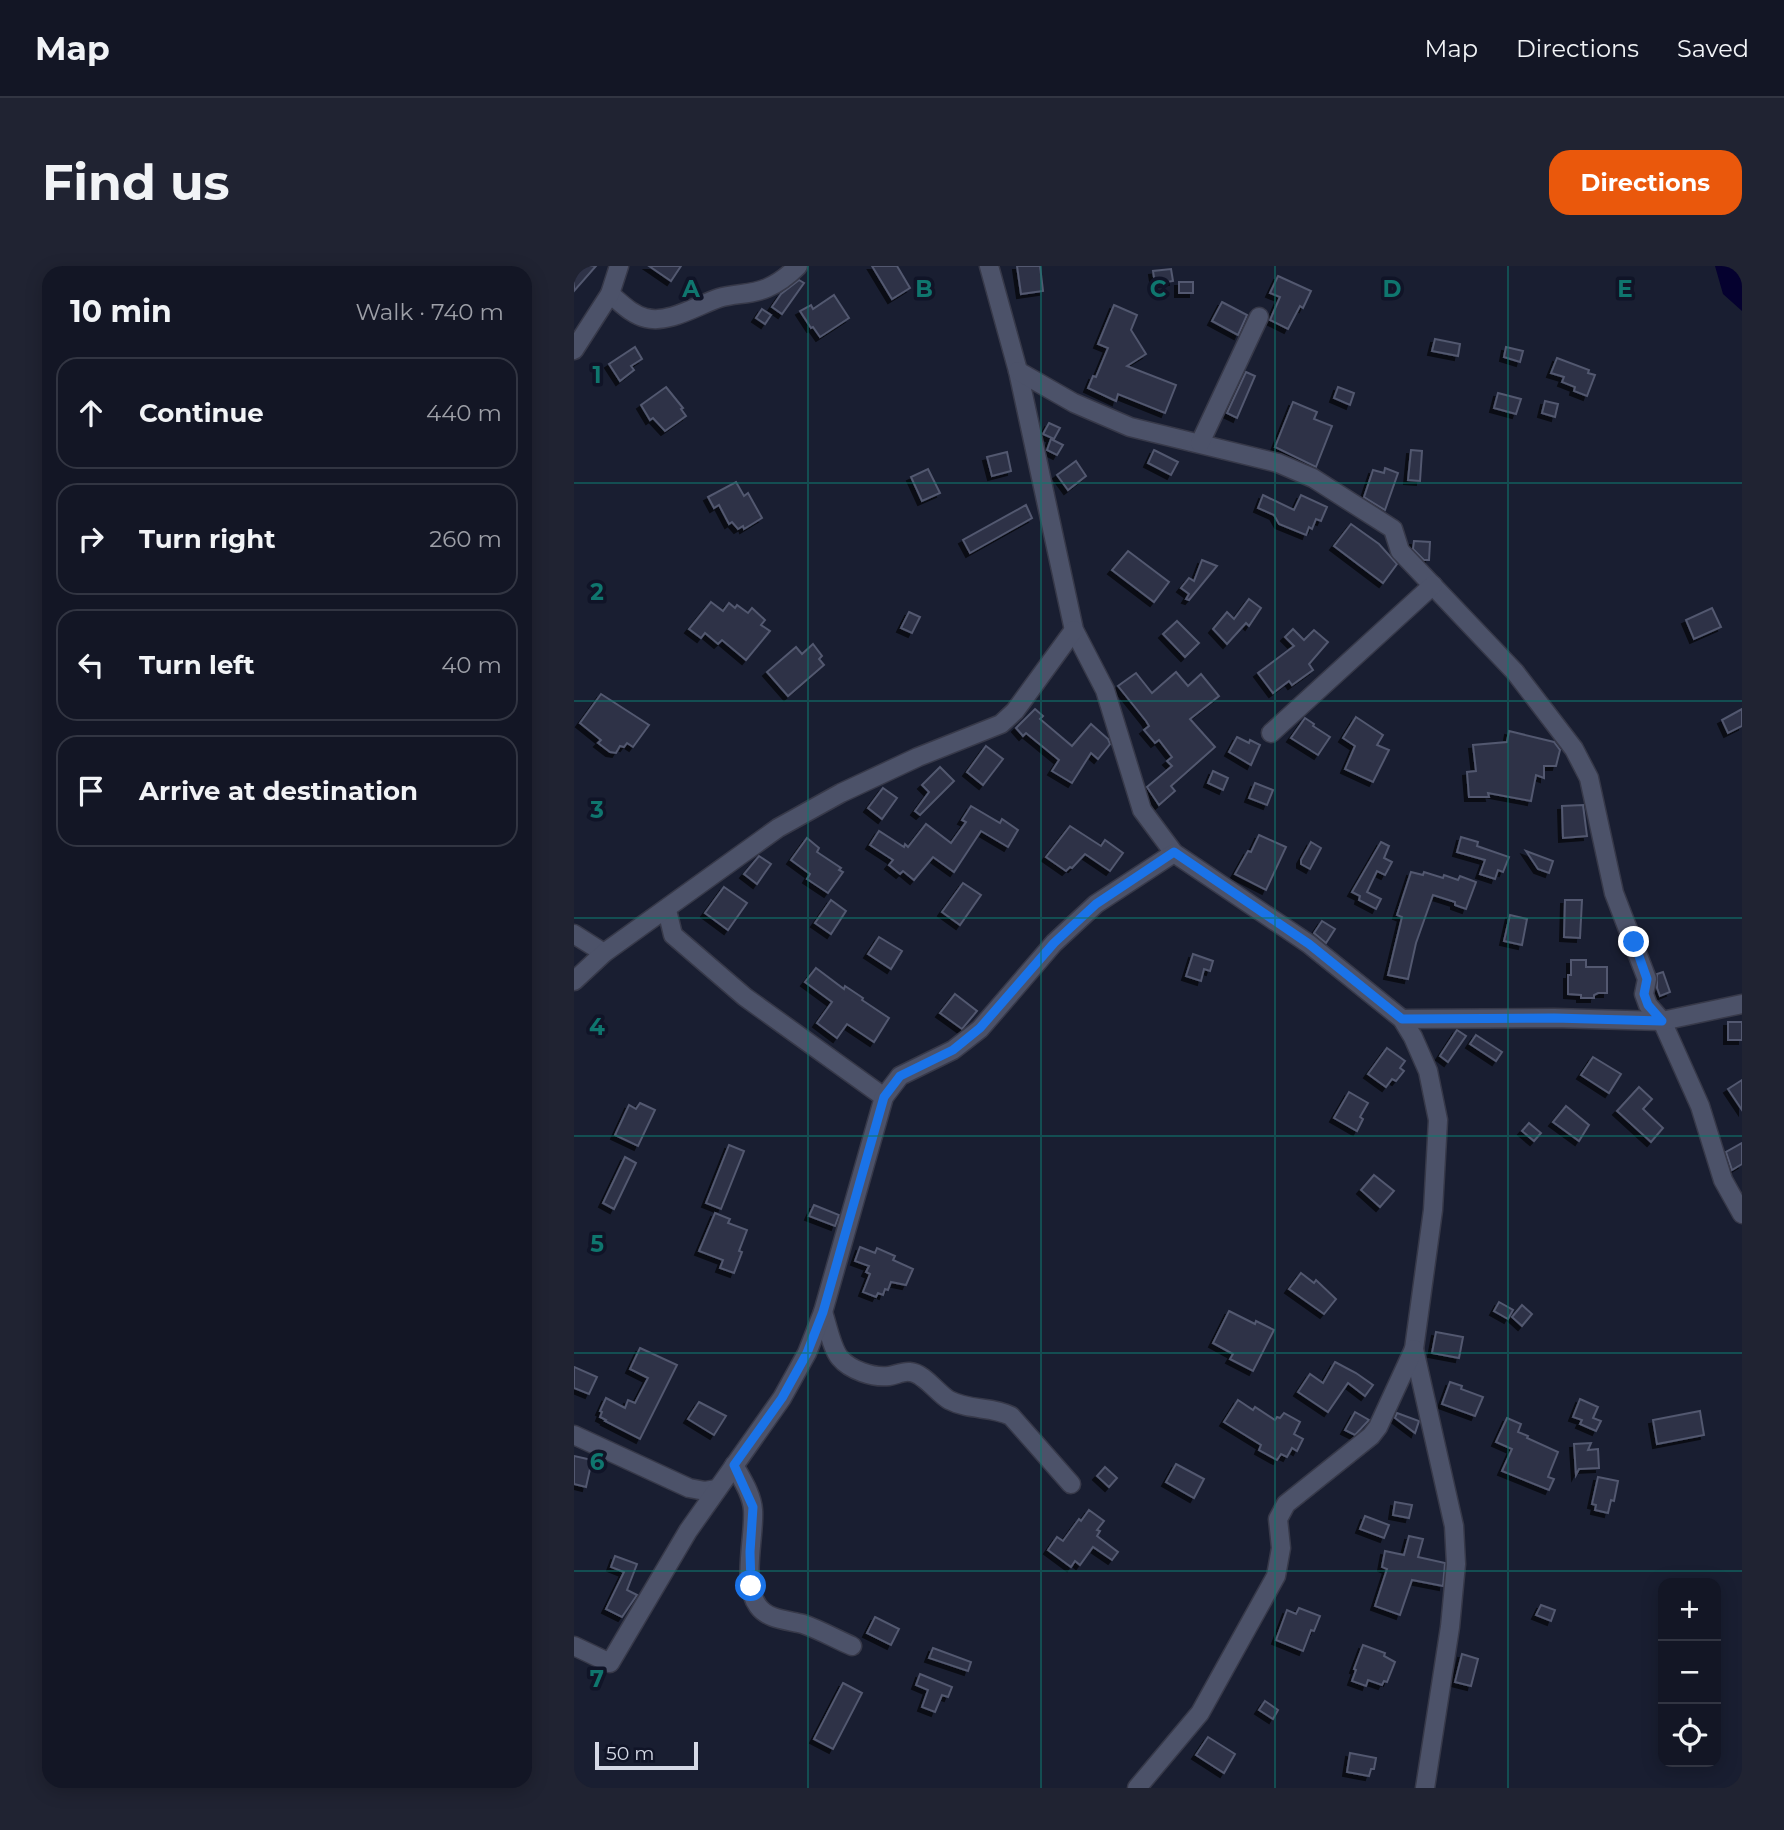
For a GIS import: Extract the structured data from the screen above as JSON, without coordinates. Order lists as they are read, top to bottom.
{
  "scale_bar": "50 m",
  "page": {
    "header": "Map",
    "nav": ["Map", "Directions", "Saved"],
    "buttons": "Directions",
    "title": "Find us",
    "heading": ["10 min", "Walk · 740 m"],
    "list": [
      ["Continue", "440 m"],
      ["Turn right", "260 m"],
      ["Turn left", "40 m"],
      "Arrive at destination"
    ],
    "map_buttons": ["+", "−"],
    "scale": "50 m"
  },
  "grid": {
    "columns": [
      "A",
      "B",
      "C",
      "D",
      "E"
    ],
    "rows": [
      "1",
      "2",
      "3",
      "4",
      "5",
      "6",
      "7"
    ]
  }
}
